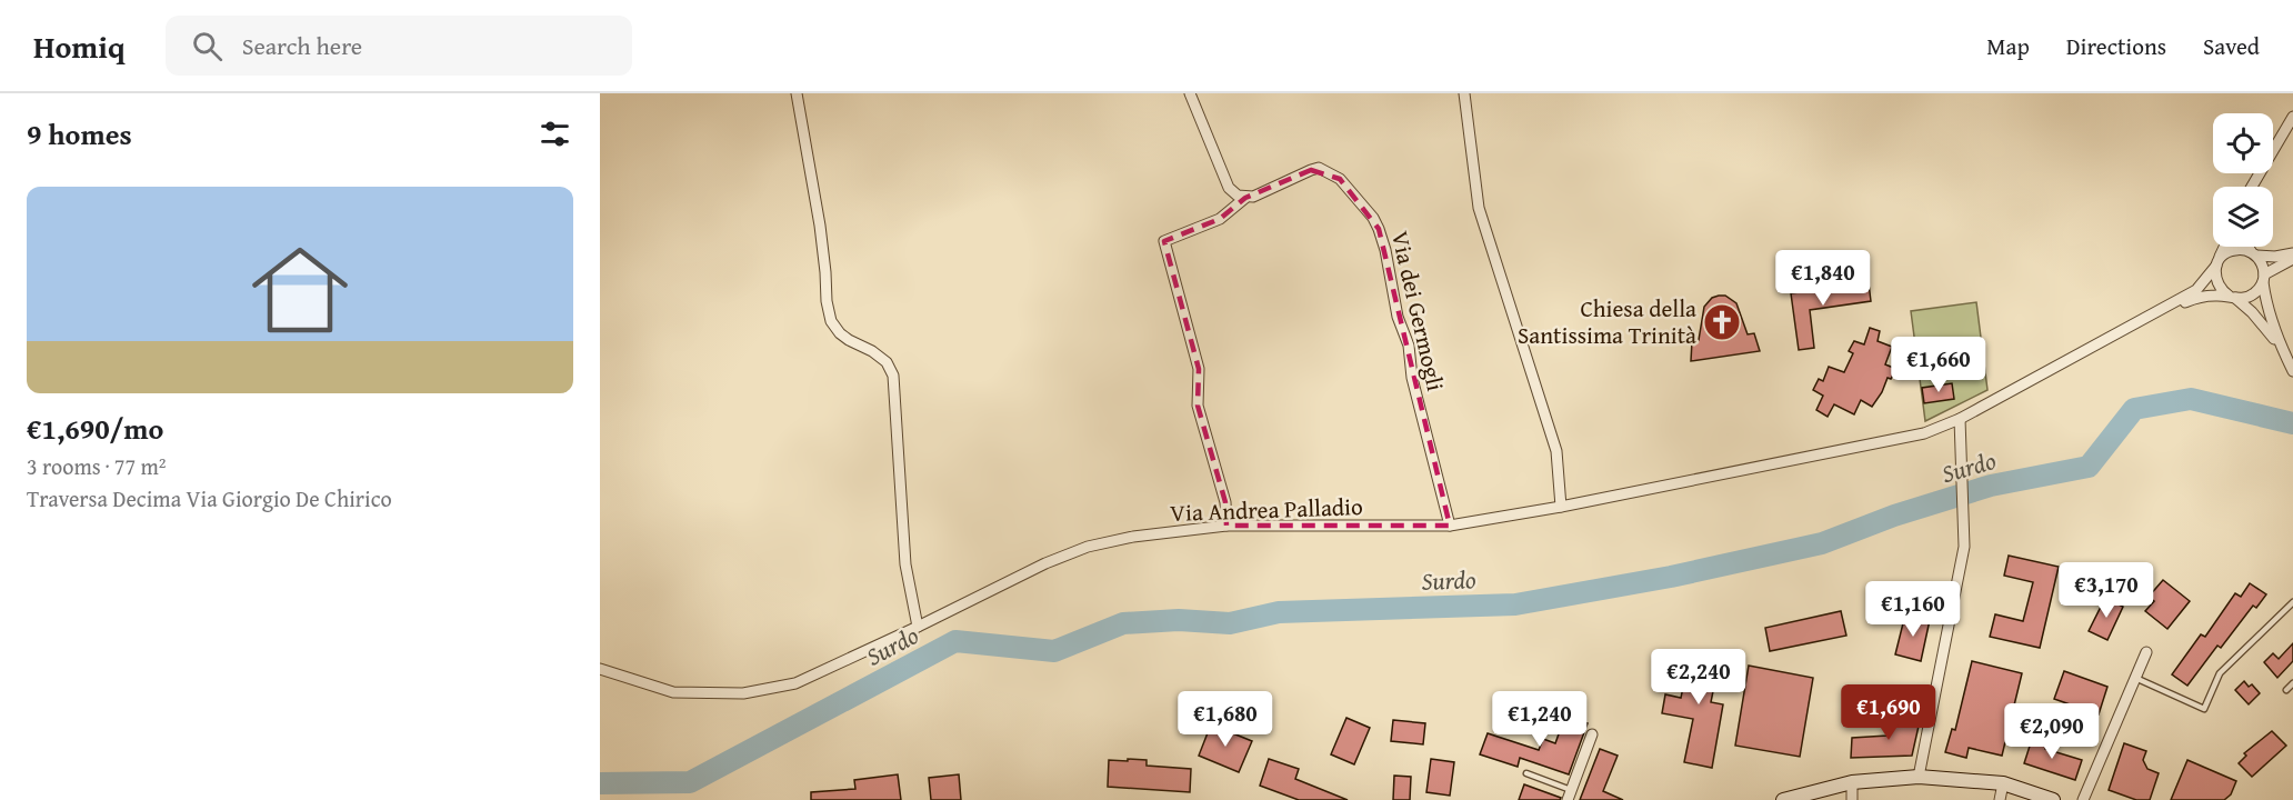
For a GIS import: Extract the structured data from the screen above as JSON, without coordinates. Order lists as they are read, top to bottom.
{
  "streets": {
    "street": ["Via dei Germogli", "Via Andrea Palladio"]
  },
  "crossings": [
    ["Via dei Germogli", "Via Andrea Palladio"]
  ],
  "water": ["Surdo"],
  "places": {
    "church": ["Chiesa della Santissima Trinità"]
  },
  "page": {
    "header": "Homiq",
    "search": "Search here",
    "nav": ["Map", "Directions", "Saved"],
    "heading": "9 homes",
    "list": [
      {
        "name": "€1,690/mo",
        "note": "3 rooms · 77 m² · Traversa Decima Via Giorgio De Chirico"
      }
    ],
    "price": [
      "€1,840",
      "€1,660",
      "€3,170",
      "€1,160",
      "€2,240",
      "€1,690",
      "€1,680",
      "€1,240",
      "€2,090"
    ]
  }
}
